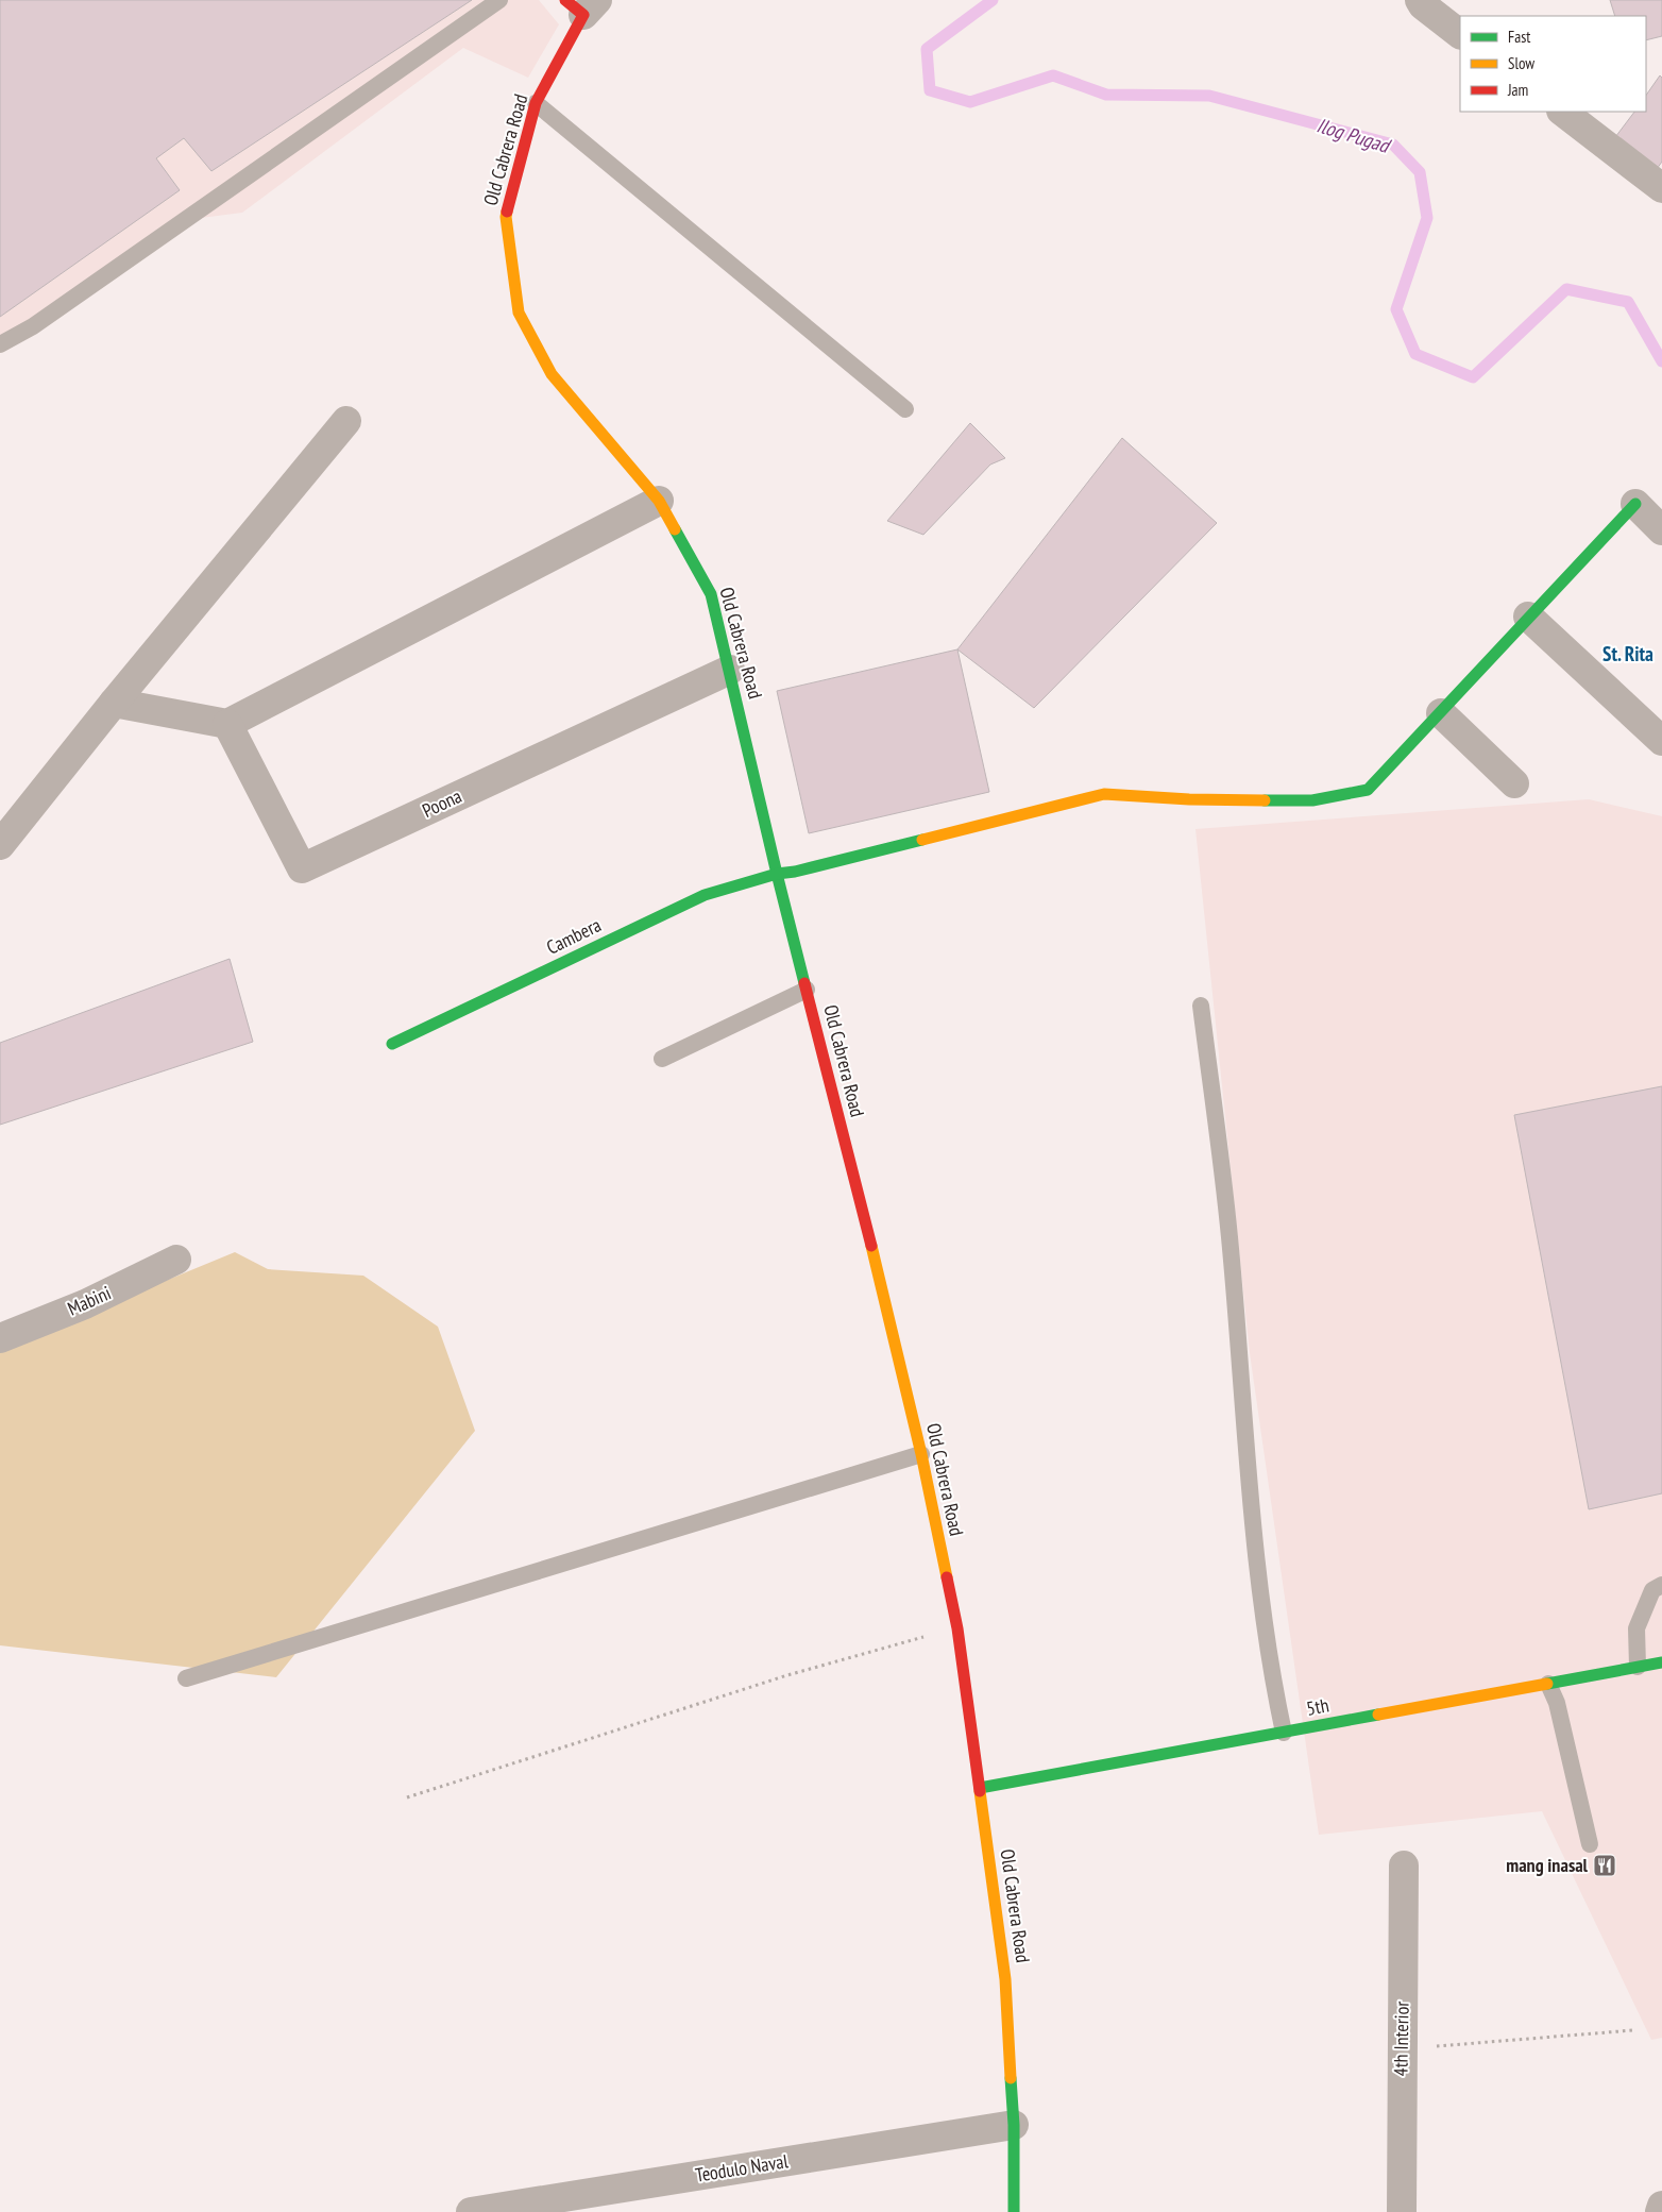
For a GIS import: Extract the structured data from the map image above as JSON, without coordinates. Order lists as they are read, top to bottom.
{
  "streets": {
    "street": [
      "Old Cabrera Road",
      "Poona",
      "Cambera",
      "Mabini",
      "5th",
      "4th Interior",
      "Teodulo Naval"
    ]
  },
  "crossings": [
    ["Old Cabrera Road", "Poona"],
    ["Old Cabrera Road", "Cambera"],
    ["Old Cabrera Road", "5th"],
    ["Old Cabrera Road", "Teodulo Naval"]
  ],
  "districts": ["St. Rita"],
  "water": ["Ilog Pugad"],
  "places": {
    "restaurant": ["mang inasal"]
  },
  "legend": ["Fast", "Slow", "Jam"]
}
